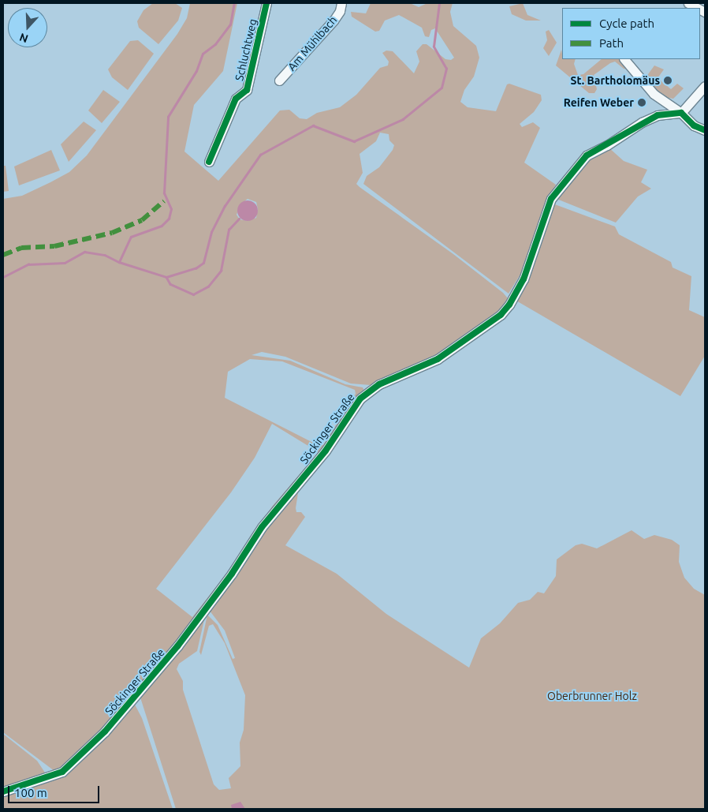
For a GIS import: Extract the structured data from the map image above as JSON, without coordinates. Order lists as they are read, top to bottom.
{
  "streets": {
    "street": ["Am Mühlbach", "Schluchtweg", "Söckinger Straße"]
  },
  "parks": ["Oberbrunner Holz"],
  "places": ["St. Bartholomäus", "Reifen Weber"],
  "legend": ["Cycle path", "Path"],
  "scale_bar": "100 m",
  "north": "bottom"
}
